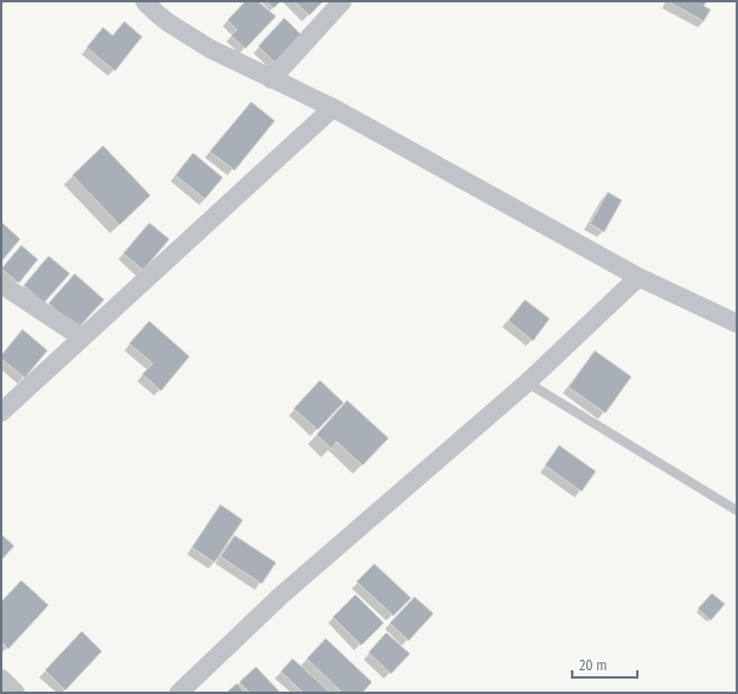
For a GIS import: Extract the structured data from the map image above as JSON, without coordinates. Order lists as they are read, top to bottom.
{
  "scale_bar": "20 m"
}
